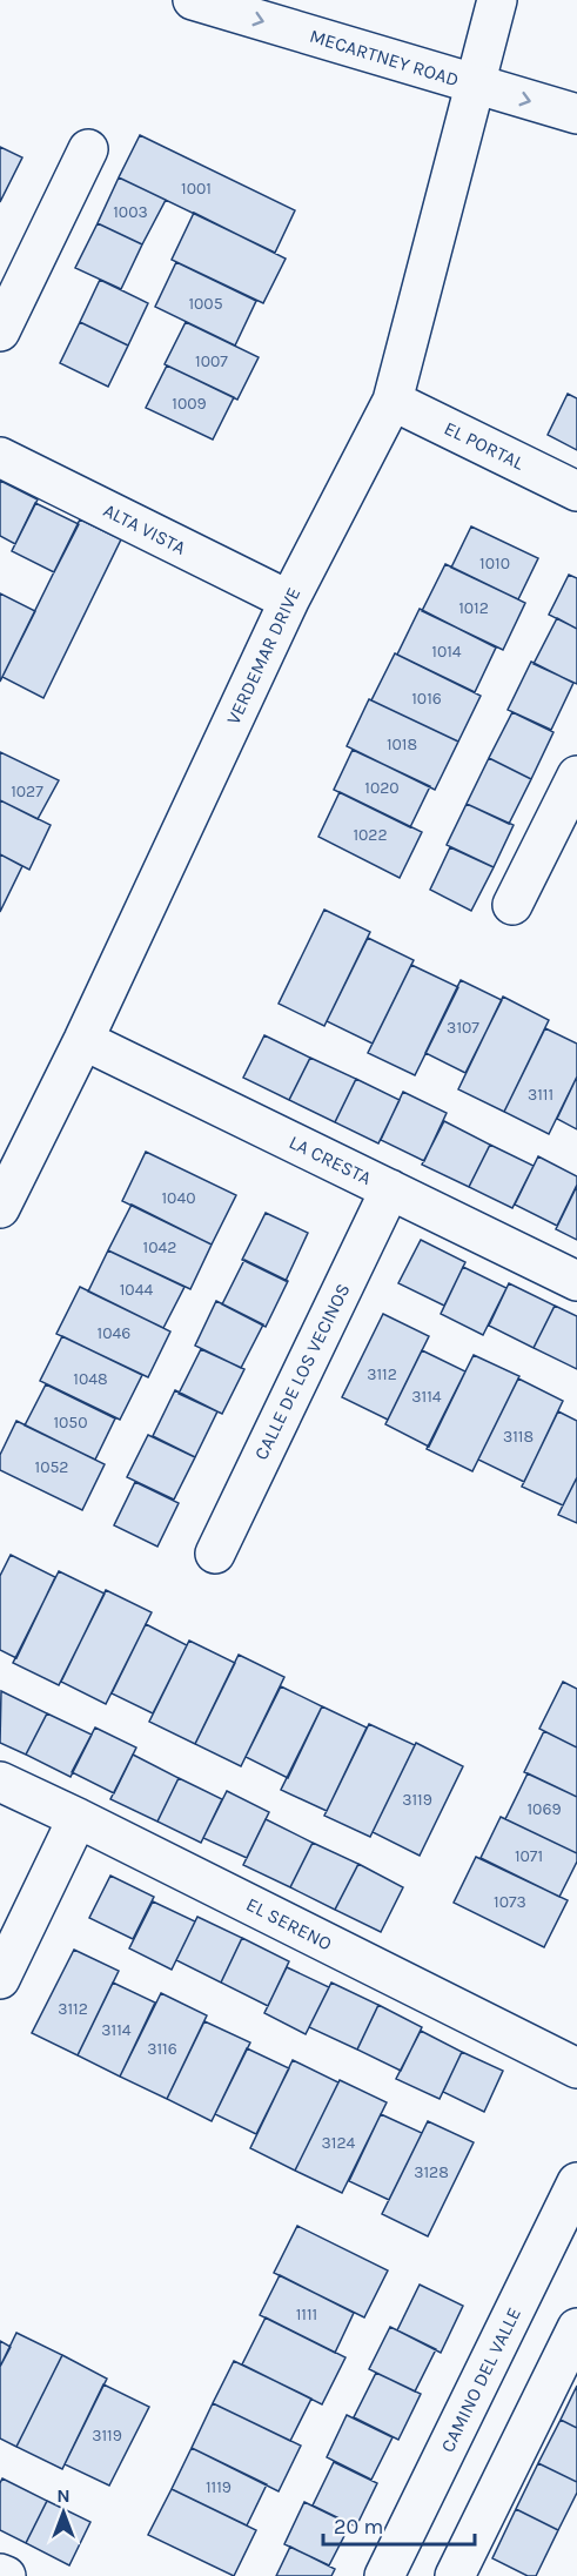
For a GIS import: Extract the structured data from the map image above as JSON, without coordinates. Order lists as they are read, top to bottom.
{
  "streets": {
    "street": [
      "MECARTNEY ROAD",
      "EL PORTAL",
      "ALTA VISTA",
      "VERDEMAR DRIVE",
      "LA CRESTA",
      "CALLE DE LOS VECINOS",
      "EL SERENO",
      "CAMINO DEL VALLE"
    ]
  },
  "crossings": [
    ["MECARTNEY ROAD", "VERDEMAR DRIVE"],
    ["EL PORTAL", "VERDEMAR DRIVE"],
    ["ALTA VISTA", "VERDEMAR DRIVE"],
    ["VERDEMAR DRIVE", "LA CRESTA"],
    ["LA CRESTA", "CALLE DE LOS VECINOS"]
  ],
  "one_way": ["MECARTNEY ROAD"],
  "house_numbers": [
    "1001",
    "1003",
    "1005",
    "1007",
    "1009",
    "1010",
    "1012",
    "1014",
    "1016",
    "1018",
    "1020",
    "1027",
    "1022",
    "3107",
    "3111",
    "1040",
    "1042",
    "1044",
    "1046",
    "3112",
    "1048",
    "3114",
    "1050",
    "3118",
    "1052",
    "3119",
    "1069",
    "1071",
    "1073",
    "3112",
    "3114",
    "3116",
    "3124",
    "3128",
    "1111",
    "3119",
    "1119"
  ],
  "scale_bar": "20 m",
  "north": "top"
}
